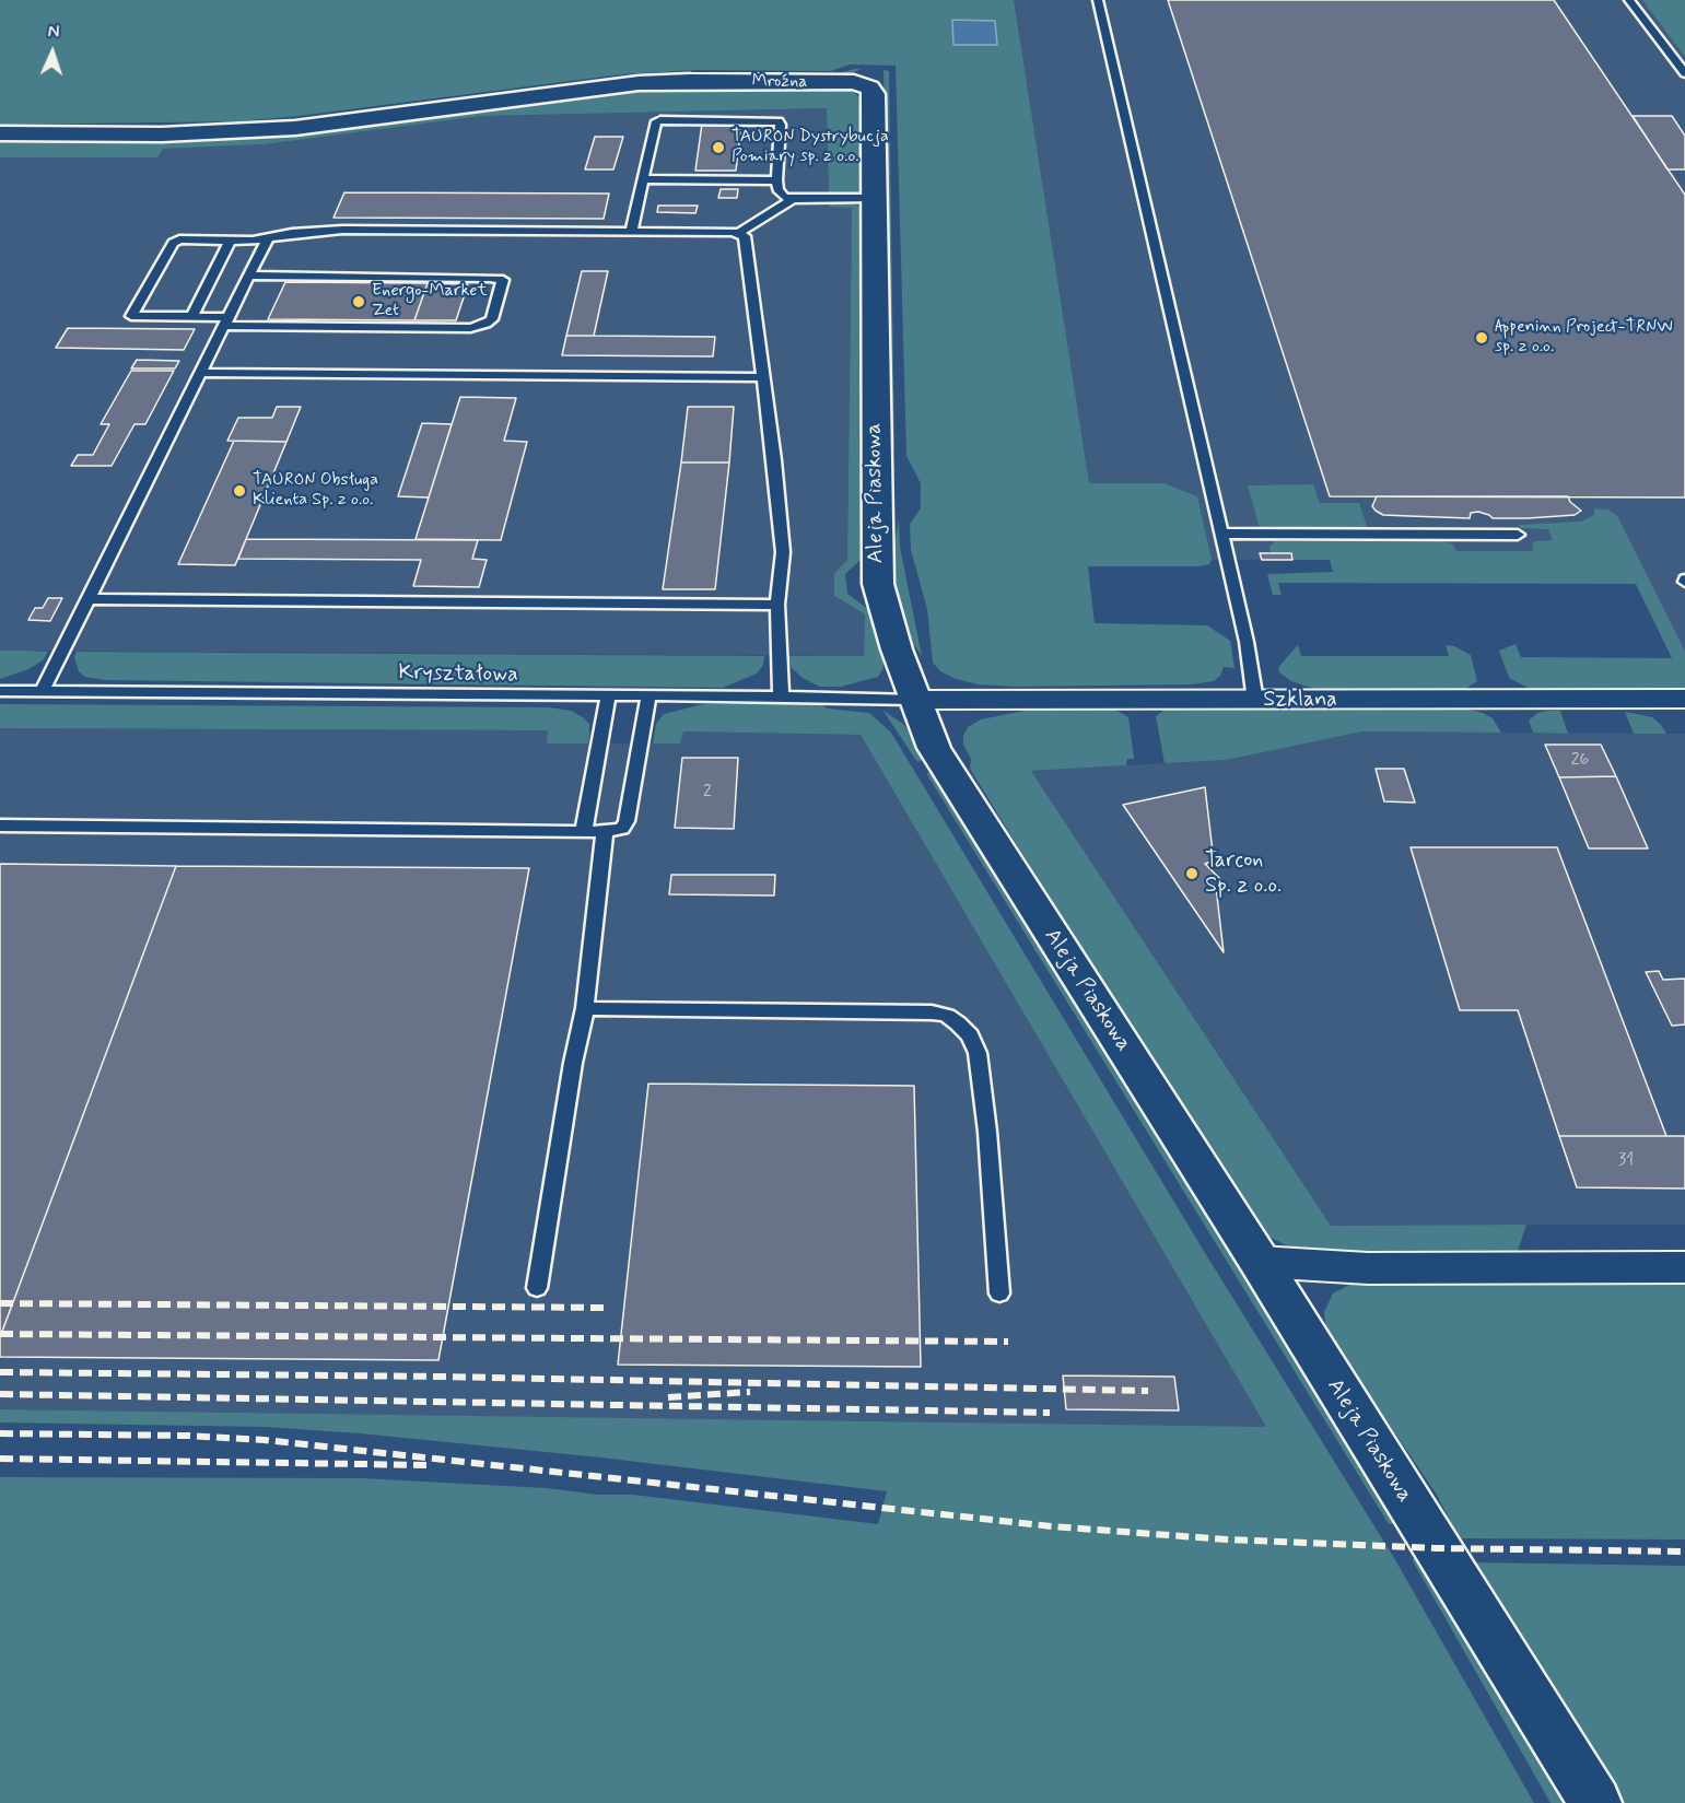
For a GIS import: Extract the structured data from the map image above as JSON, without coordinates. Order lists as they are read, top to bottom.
{
  "streets": {
    "main road": ["Mroźna", "Aleja Piaskowa"],
    "street": ["Szklana"],
    "lane": ["Kryształowa"]
  },
  "crossings": [
    ["Mroźna", "Aleja Piaskowa"],
    ["Aleja Piaskowa", "Kryształowa"],
    ["Aleja Piaskowa", "Szklana"],
    ["Kryształowa", "Szklana"]
  ],
  "places": [
    "TAURON Dystrybucja Pomiary sp. z o.o.",
    "Energo-Market Zet",
    "Appeninn Project-TRNW sp. z o.o.",
    "TAURON Obsługa Klienta Sp. z o.o.",
    "Tarcon Sp. z o.o."
  ],
  "house_numbers": ["26", "2", "31"],
  "north": "top"
}
